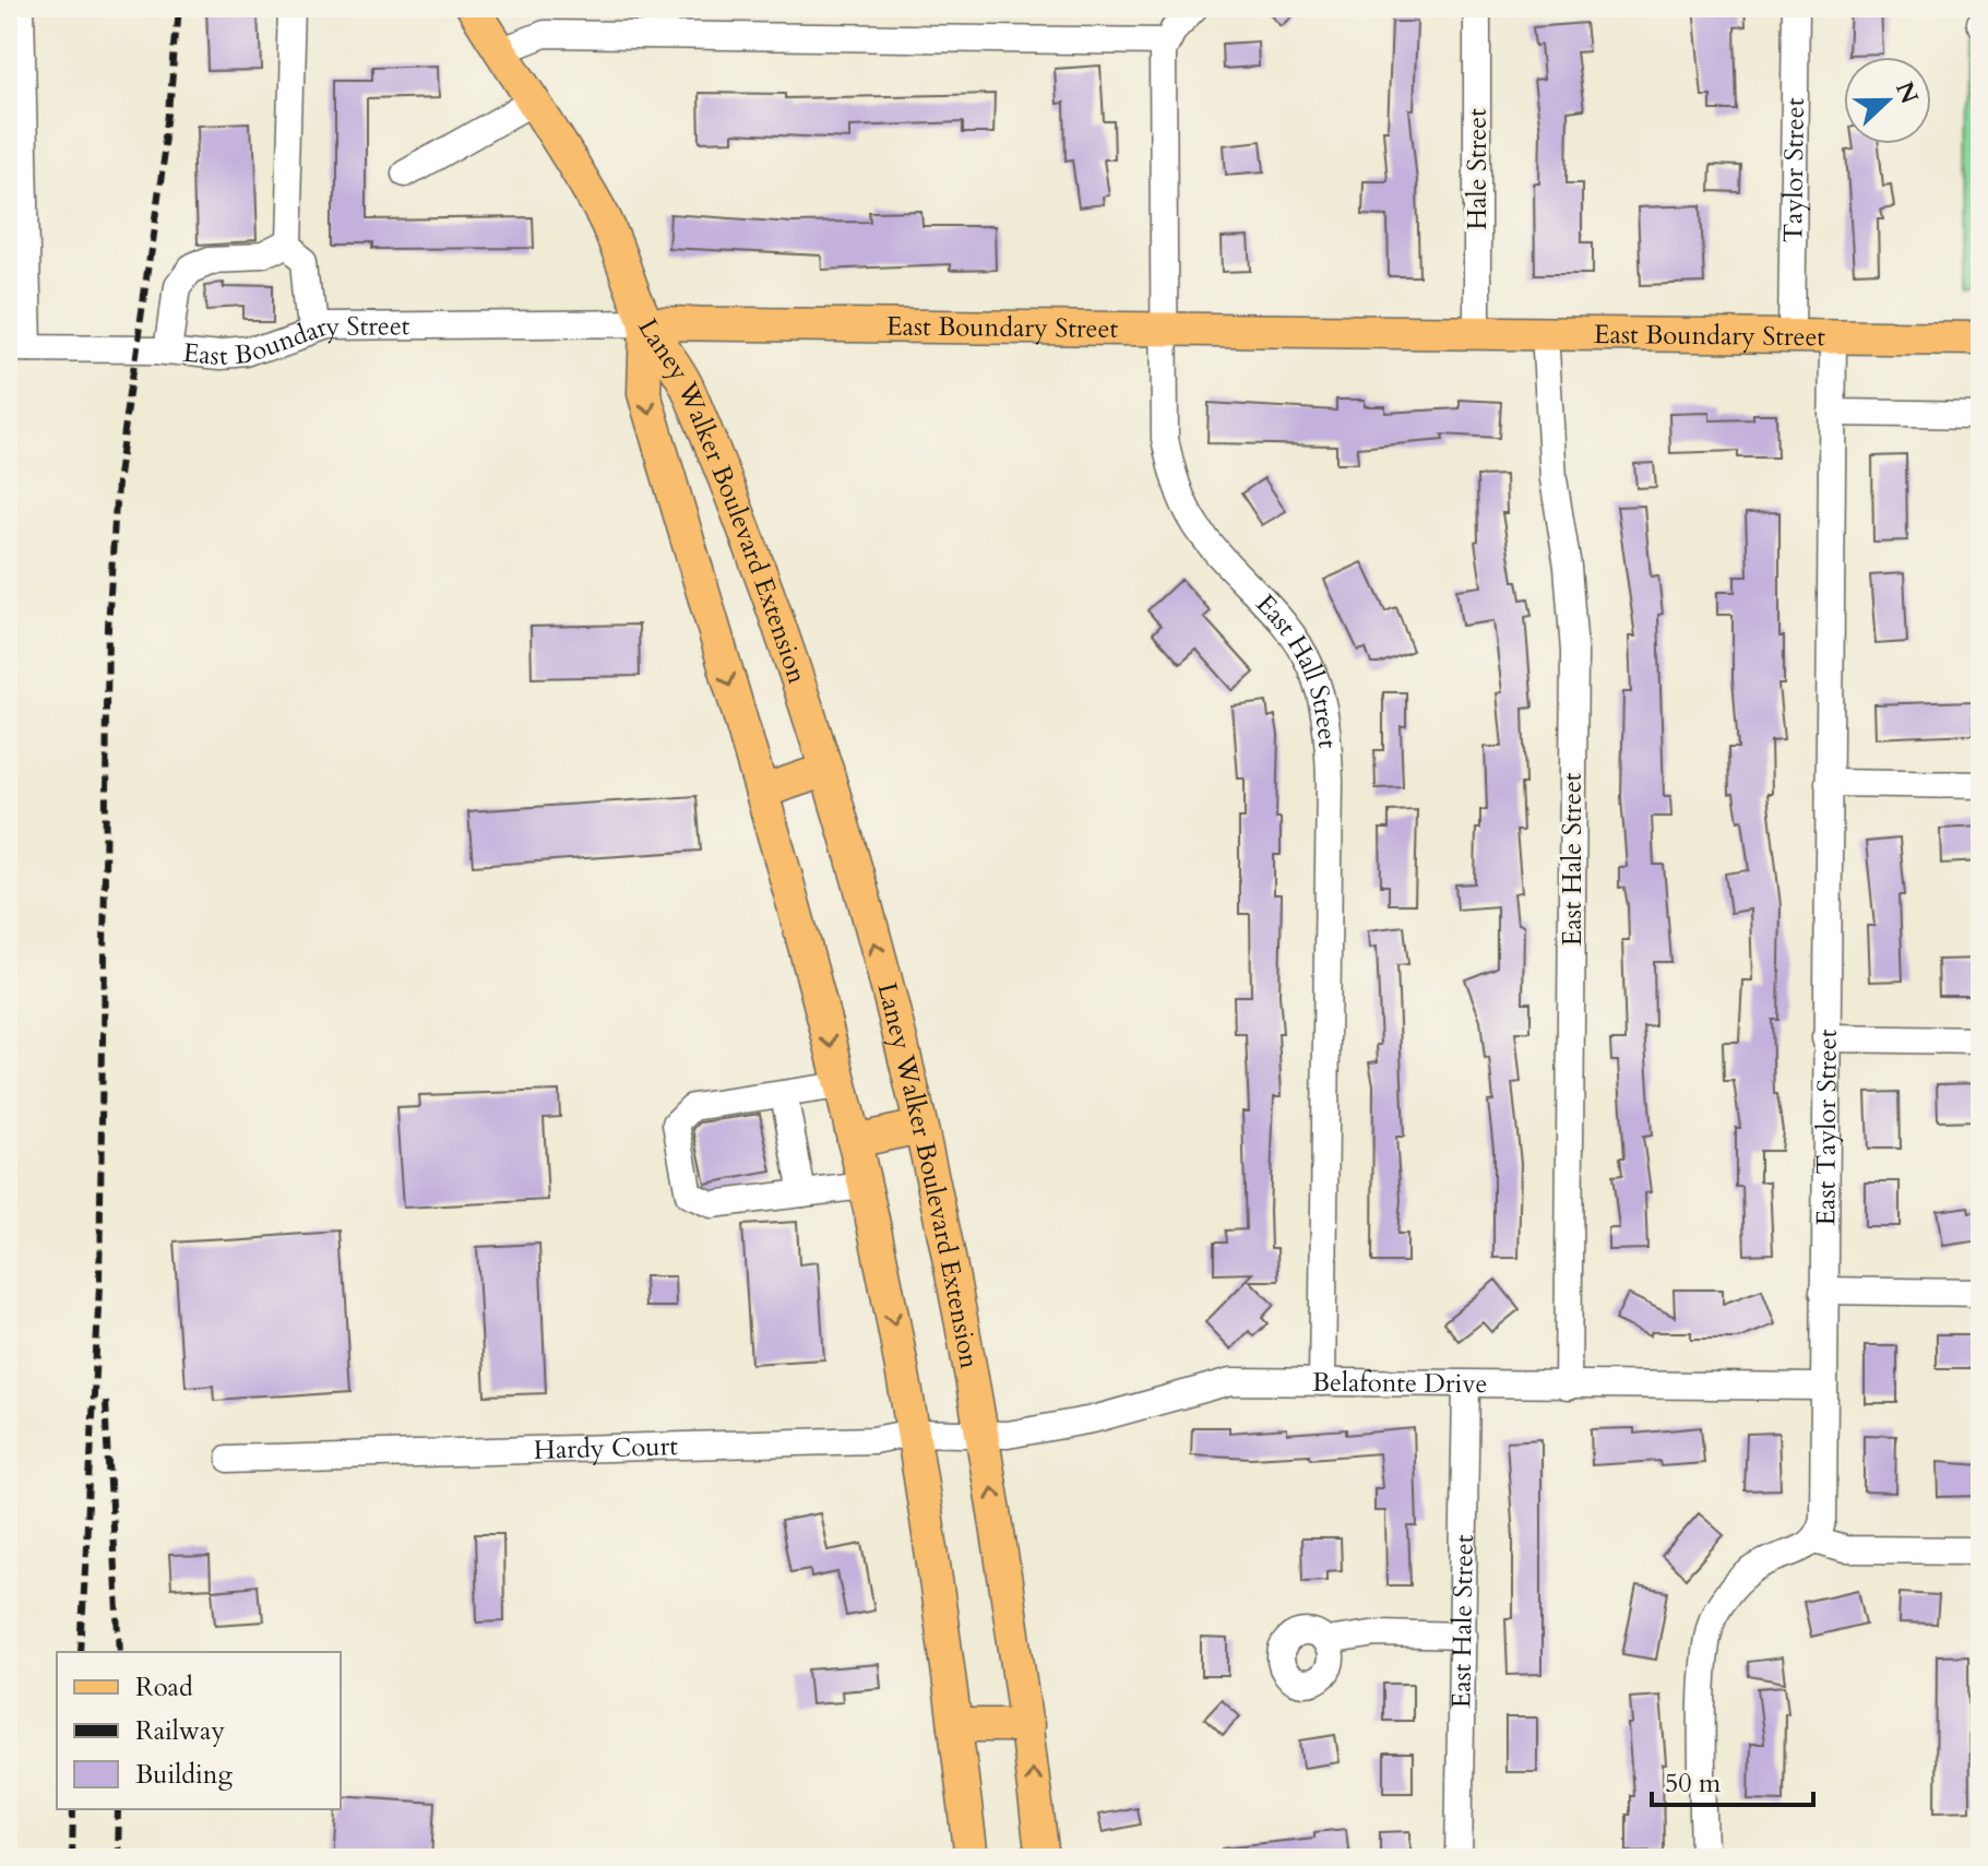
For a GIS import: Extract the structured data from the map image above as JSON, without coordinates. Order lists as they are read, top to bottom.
{
  "streets": {
    "main road": ["East Boundary Street", "Laney Walker Boulevard Extension"],
    "street": [
      "Hale Street",
      "Taylor Street",
      "East Hall Street",
      "East Hale Street",
      "East Taylor Street",
      "Belafonte Drive",
      "Hardy Court"
    ]
  },
  "crossings": [
    ["Hale Street", "East Boundary Street"],
    ["Taylor Street", "East Boundary Street"],
    ["East Boundary Street", "Laney Walker Boulevard Extension"],
    ["East Boundary Street", "East Hall Street"],
    ["East Boundary Street", "East Hale Street"],
    ["East Boundary Street", "East Taylor Street"],
    ["Laney Walker Boulevard Extension", "Belafonte Drive"],
    ["Laney Walker Boulevard Extension", "Hardy Court"],
    ["East Hall Street", "Belafonte Drive"],
    ["East Hale Street", "Belafonte Drive"],
    ["East Taylor Street", "Belafonte Drive"],
    ["Belafonte Drive", "Hardy Court"]
  ],
  "legend": ["Road", "Railway", "Building"],
  "scale_bar": "50 m",
  "north": "right"
}
